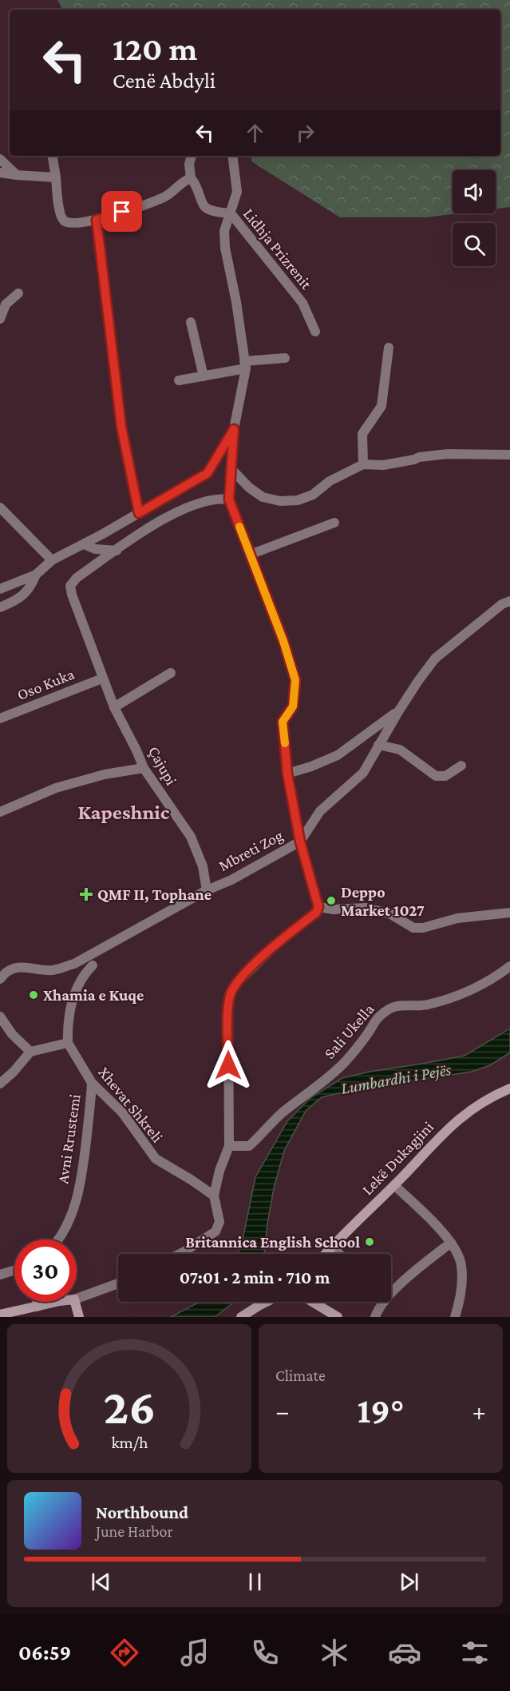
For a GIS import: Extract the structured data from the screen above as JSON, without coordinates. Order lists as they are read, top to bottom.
{
  "streets": {
    "street": [
      "Lidhja Prizrenit",
      "Oso Kuka",
      "Çajupi",
      "Mbreti Zog",
      "Sali Ukella",
      "Xhevat Shkreli",
      "Avni Rrustemi",
      "Lekë Dukagjini"
    ]
  },
  "crossings": [
    ["Lidhja Prizrenit", "Çajupi"],
    ["Oso Kuka", "Çajupi"],
    ["Çajupi", "Mbreti Zog"],
    ["Xhevat Shkreli", "Avni Rrustemi"]
  ],
  "districts": ["Kapeshnic"],
  "water": ["Lumbardhi i Pejës"],
  "places": {
    "health": ["QMF II, Tophane"],
    "other": ["Deppo Market 1027", "Xhamia e Kuqe", "Britannica English School"]
  },
  "page": {
    "turn": ["120 m", "Cenë Abdyli"],
    "limit": "30",
    "trip": "07:01 · 2 min · 710 m",
    "tile": "Climate",
    "heat": ["−", "19°", "+"],
    "song": ["Northbound", "June Harbor"],
    "tabs": "06:59",
    "gauge": ["26", "km/h"]
  }
}
